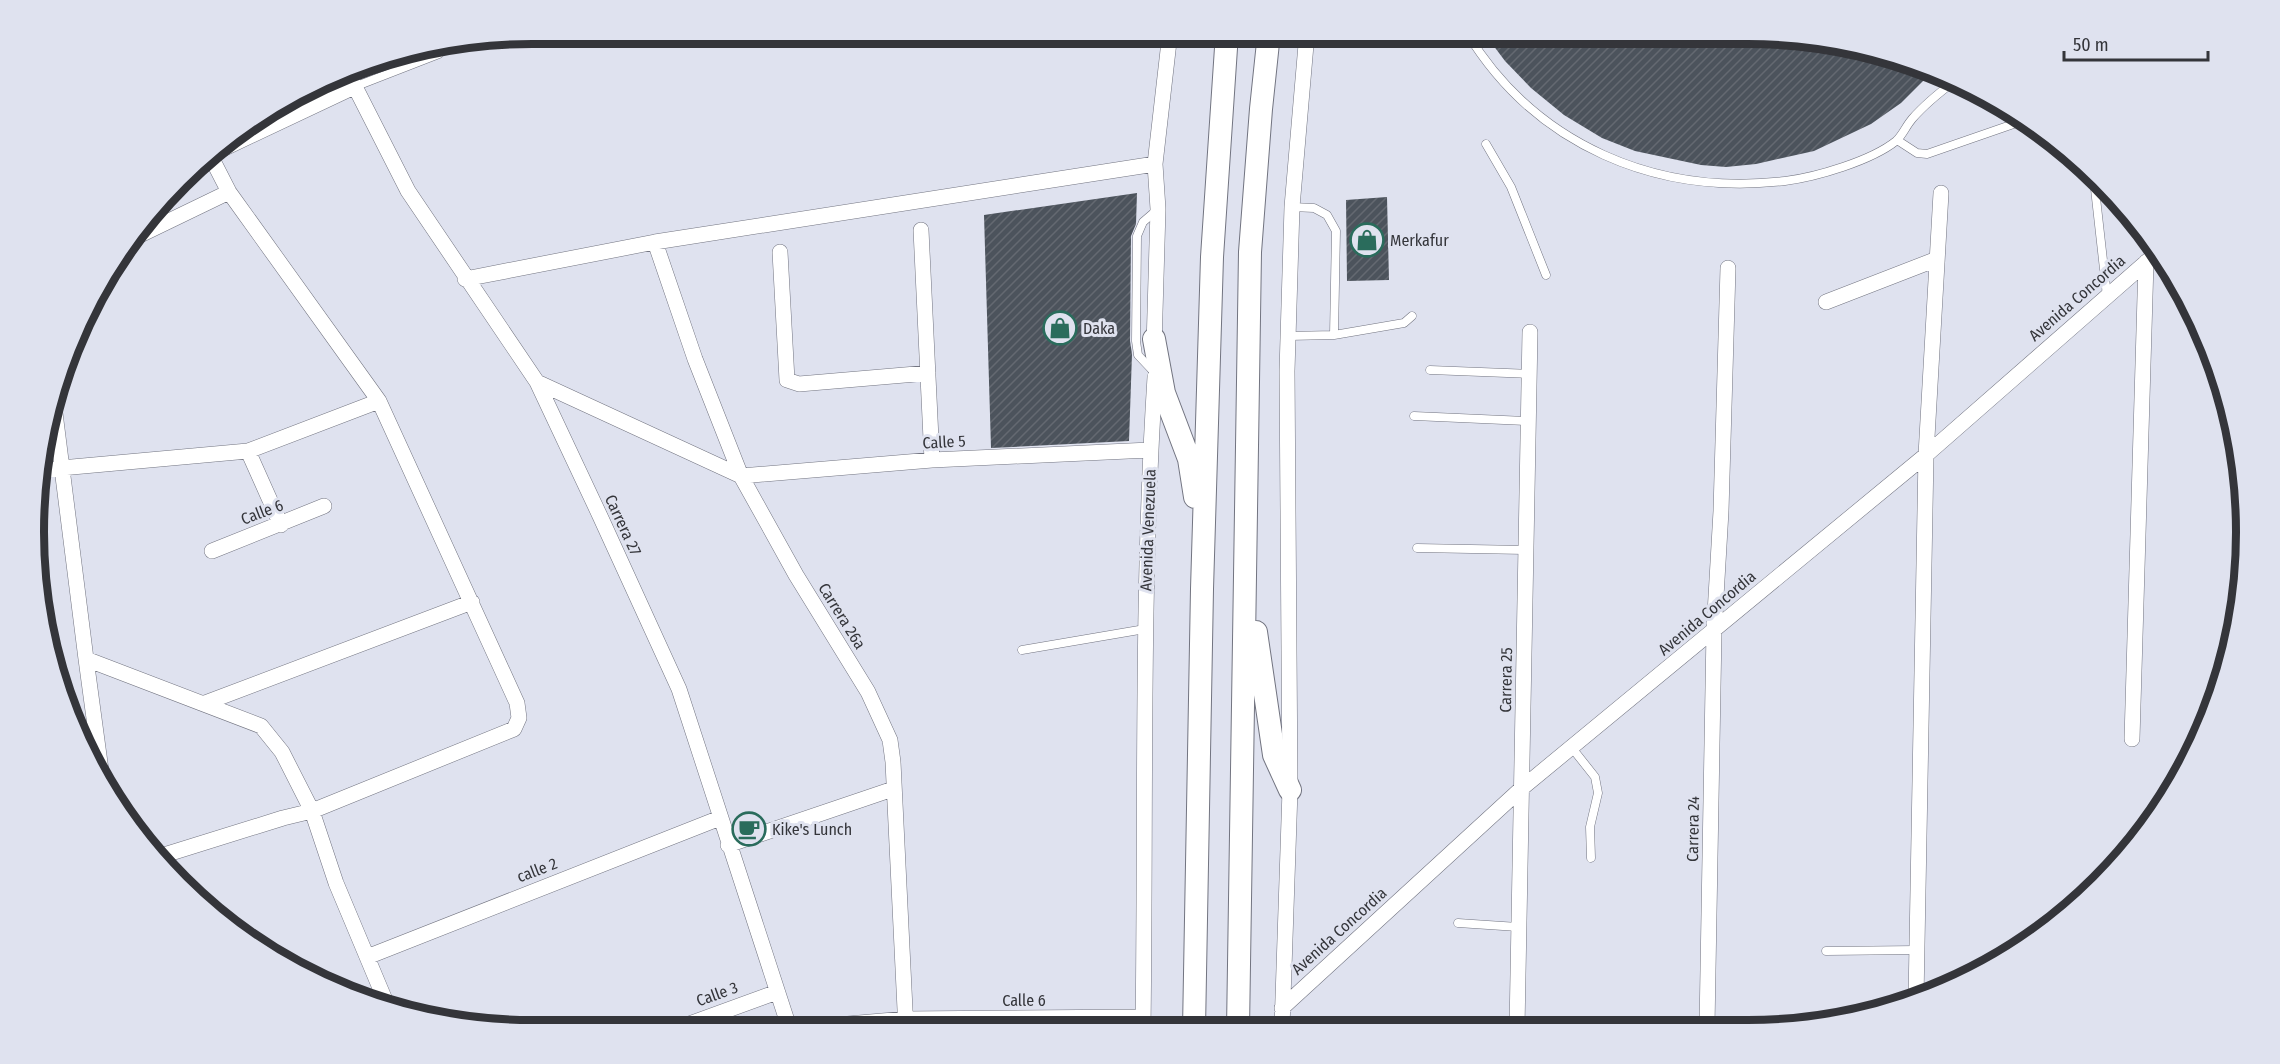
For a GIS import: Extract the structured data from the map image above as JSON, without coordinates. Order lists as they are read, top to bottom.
{
  "streets": {
    "street": [
      "Avenida Concordia",
      "Calle 5",
      "Calle 6",
      "Carrera 27",
      "Avenida Venezuela",
      "Carrera 26a",
      "Carrera 25",
      "Carrera 24",
      "calle 2",
      "Calle 3"
    ]
  },
  "crossings": [
    ["Avenida Concordia", "Carrera 25"],
    ["Avenida Concordia", "Carrera 24"],
    ["Calle 5", "Avenida Venezuela"],
    ["Calle 5", "Carrera 26a"],
    ["Carrera 27", "calle 2"],
    ["Carrera 27", "Calle 3"]
  ],
  "places": {
    "shop": ["Merkafur", "Daka"],
    "cafe": ["Kike's Lunch"]
  },
  "scale_bar": "50 m"
}
